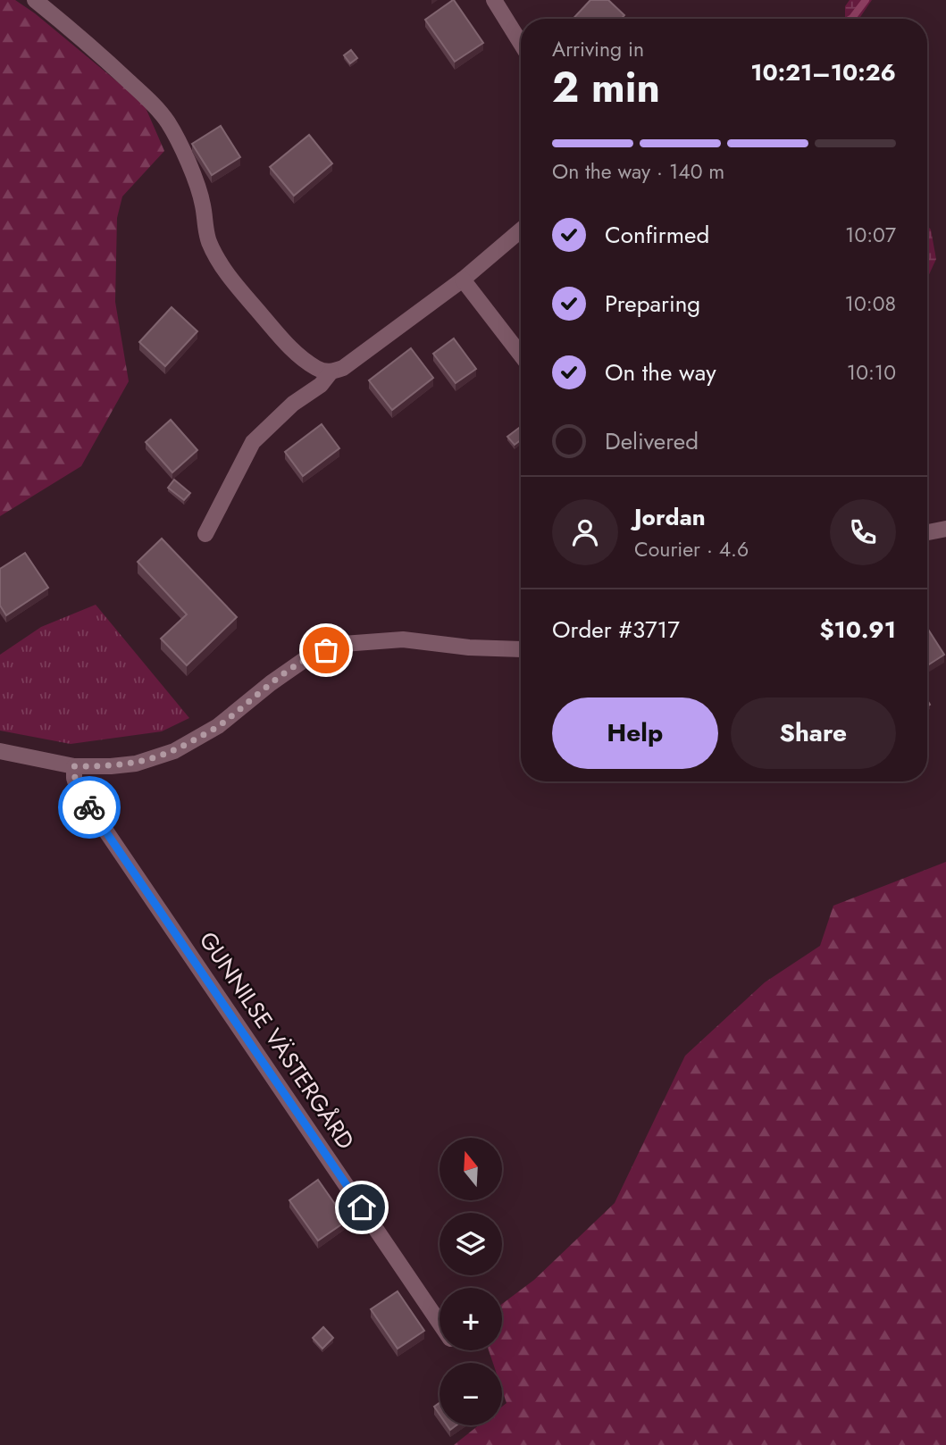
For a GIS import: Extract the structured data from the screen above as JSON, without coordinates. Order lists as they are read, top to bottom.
{
  "streets": {
    "street": ["GUNNILSE VÄSTERGÅRD"]
  },
  "north": "top",
  "page": {
    "heading": ["2 min", "Arriving in", "10:21–10:26"],
    "panel": [
      "Jordan",
      "Courier · 4.6",
      "Order #3717",
      "$10.91"
    ],
    "bar": "On the way · 140 m",
    "list": [
      ["Confirmed", "10:07"],
      ["Preparing", "10:08"],
      ["On the way", "10:10"],
      "Delivered"
    ],
    "buttons": ["Help", "Share"],
    "map_buttons": ["+", "−"]
  }
}
